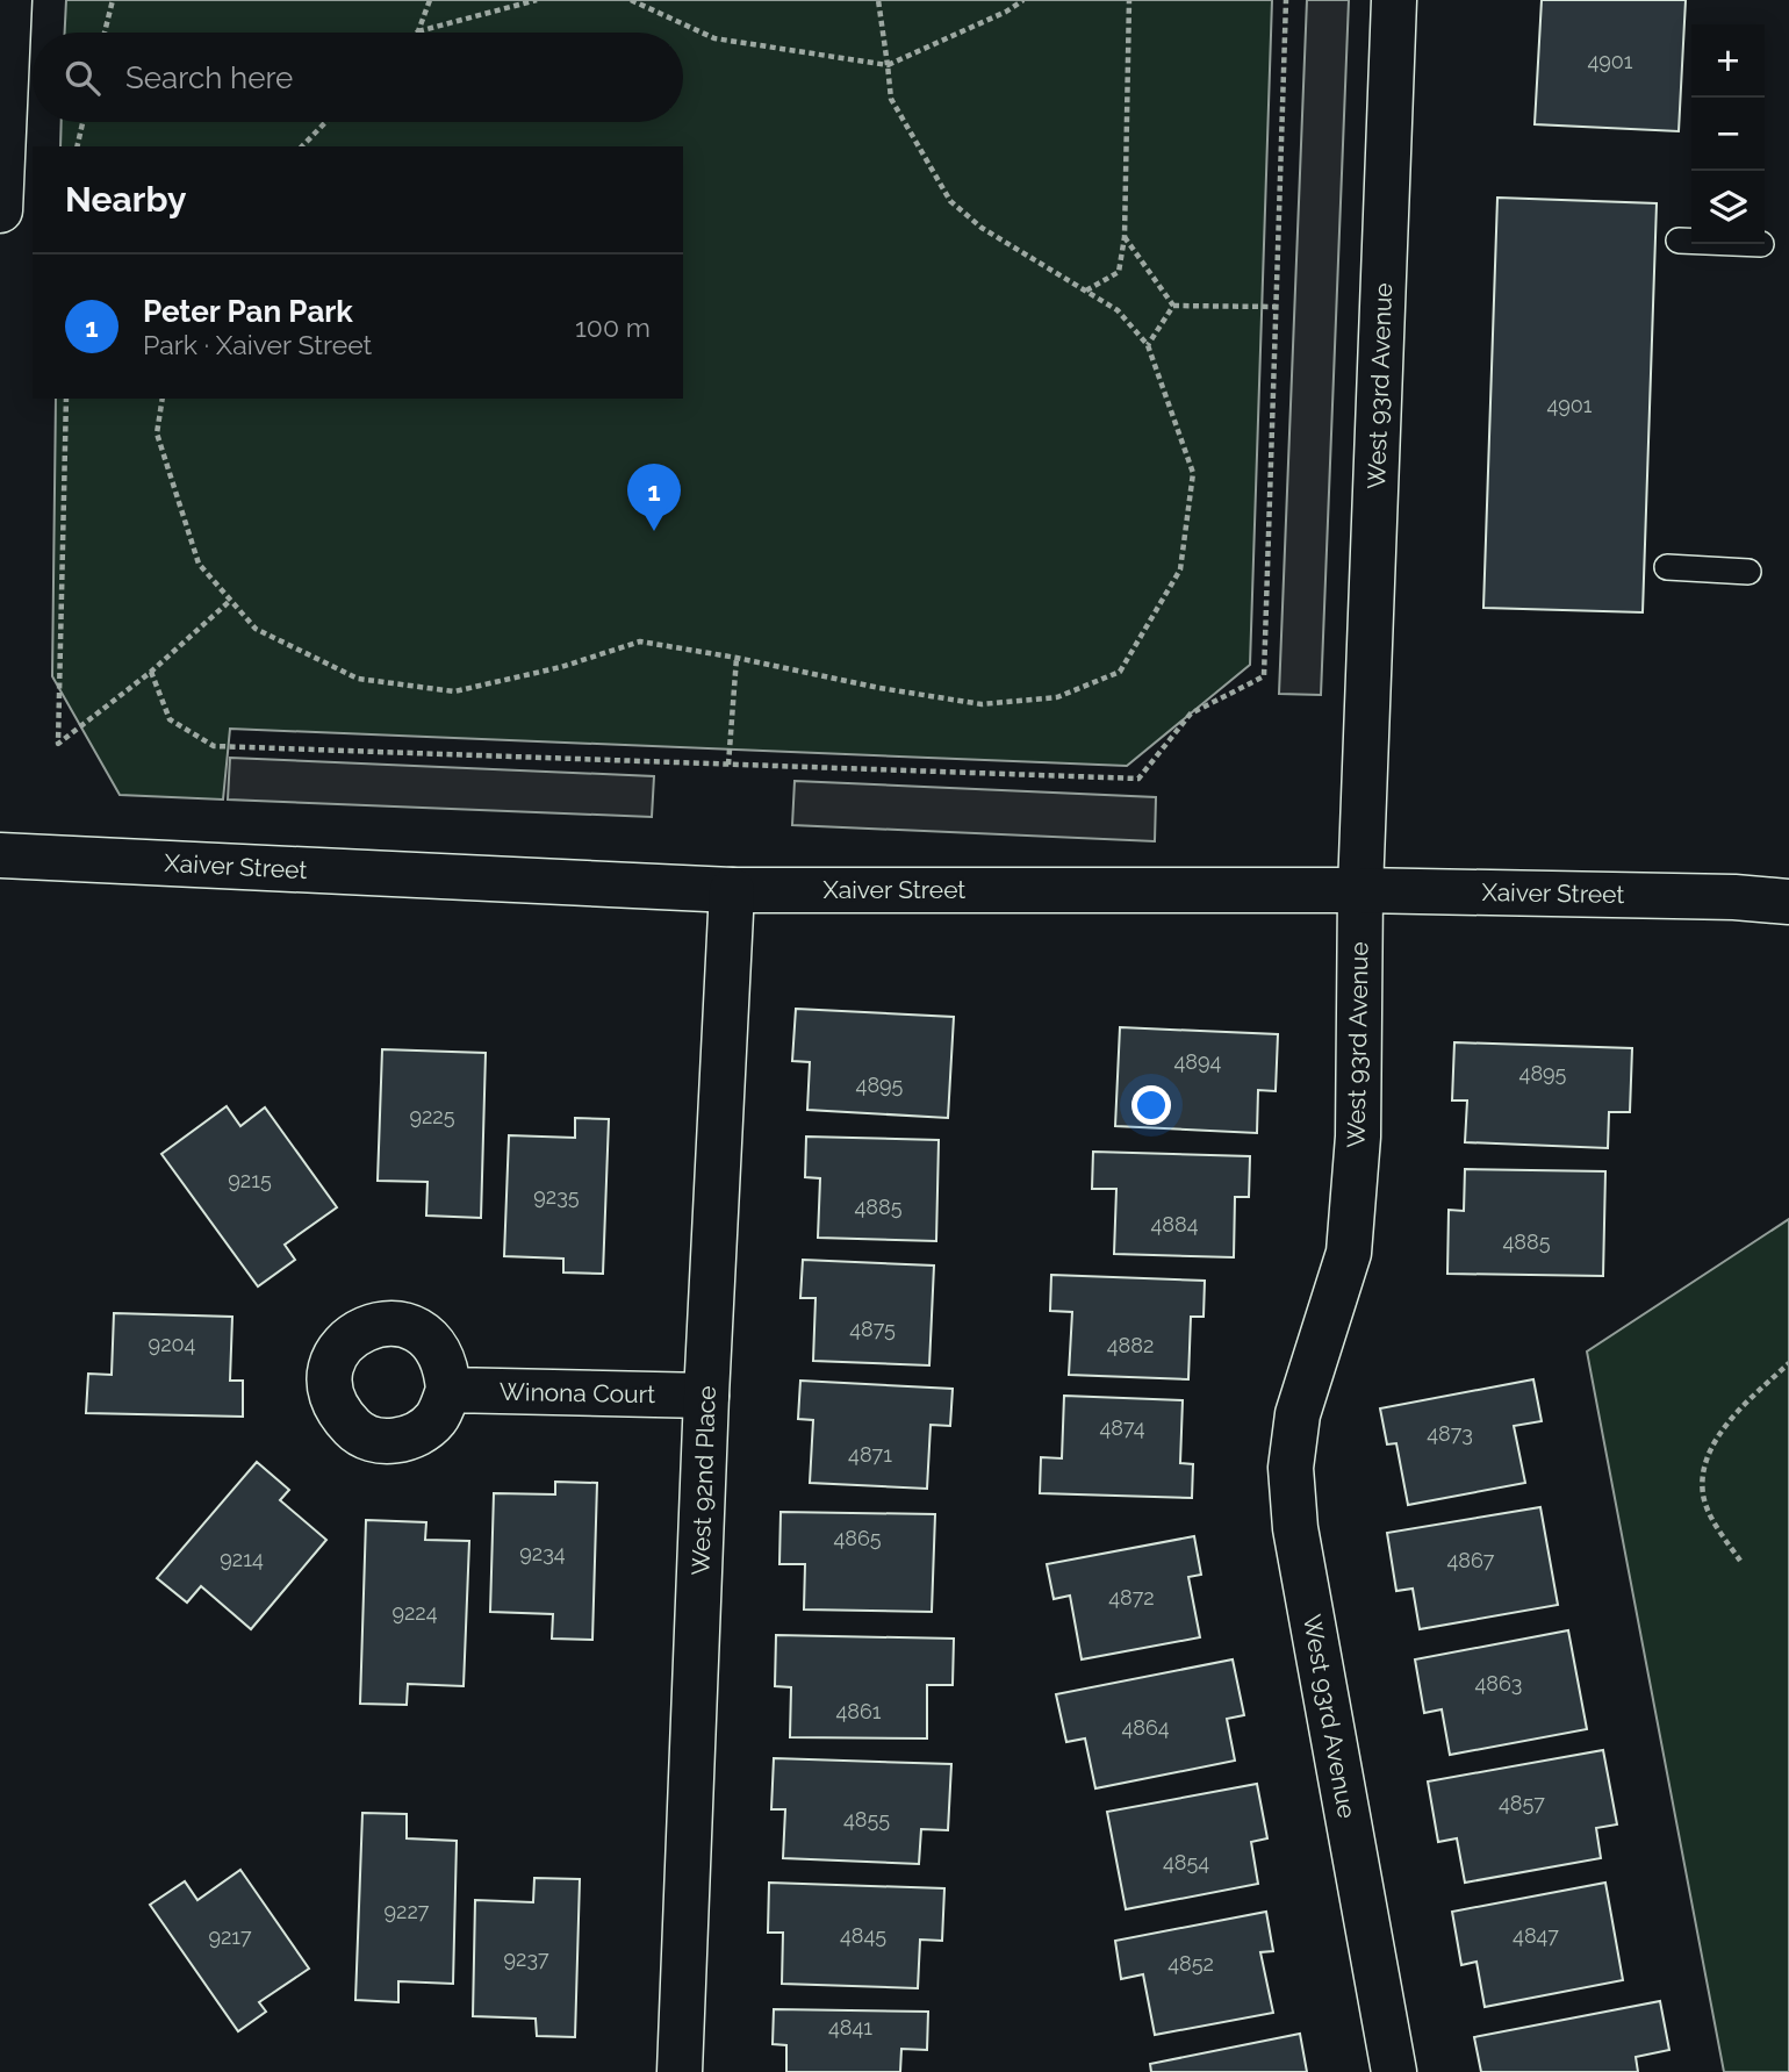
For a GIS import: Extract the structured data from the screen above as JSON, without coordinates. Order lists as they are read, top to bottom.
{
  "streets": {
    "street": [
      "West 93rd Avenue",
      "Xaiver Street",
      "Winona Court",
      "West 92nd Place"
    ]
  },
  "crossings": [
    ["West 93rd Avenue", "Xaiver Street"],
    ["Xaiver Street", "West 92nd Place"],
    ["Winona Court", "West 92nd Place"]
  ],
  "house_numbers": [
    "4901",
    "4901",
    "4894",
    "4895",
    "4895",
    "9225",
    "9215",
    "9235",
    "4885",
    "4884",
    "4885",
    "4875",
    "9204",
    "4882",
    "4874",
    "4873",
    "4871",
    "4865",
    "9234",
    "9214",
    "4867",
    "4872",
    "9224",
    "4863",
    "4861",
    "4864",
    "4857",
    "4855",
    "4854",
    "9227",
    "4845",
    "4847",
    "9217",
    "9237",
    "4852",
    "4841"
  ],
  "page": {
    "map_buttons": ["+", "−"],
    "search": "Search here",
    "heading": "Nearby",
    "list": [
      {
        "mark": "1",
        "name": "Peter Pan Park",
        "note": "Park · Xaiver Street",
        "value": "100 m"
      }
    ],
    "pins": "1"
  }
}
